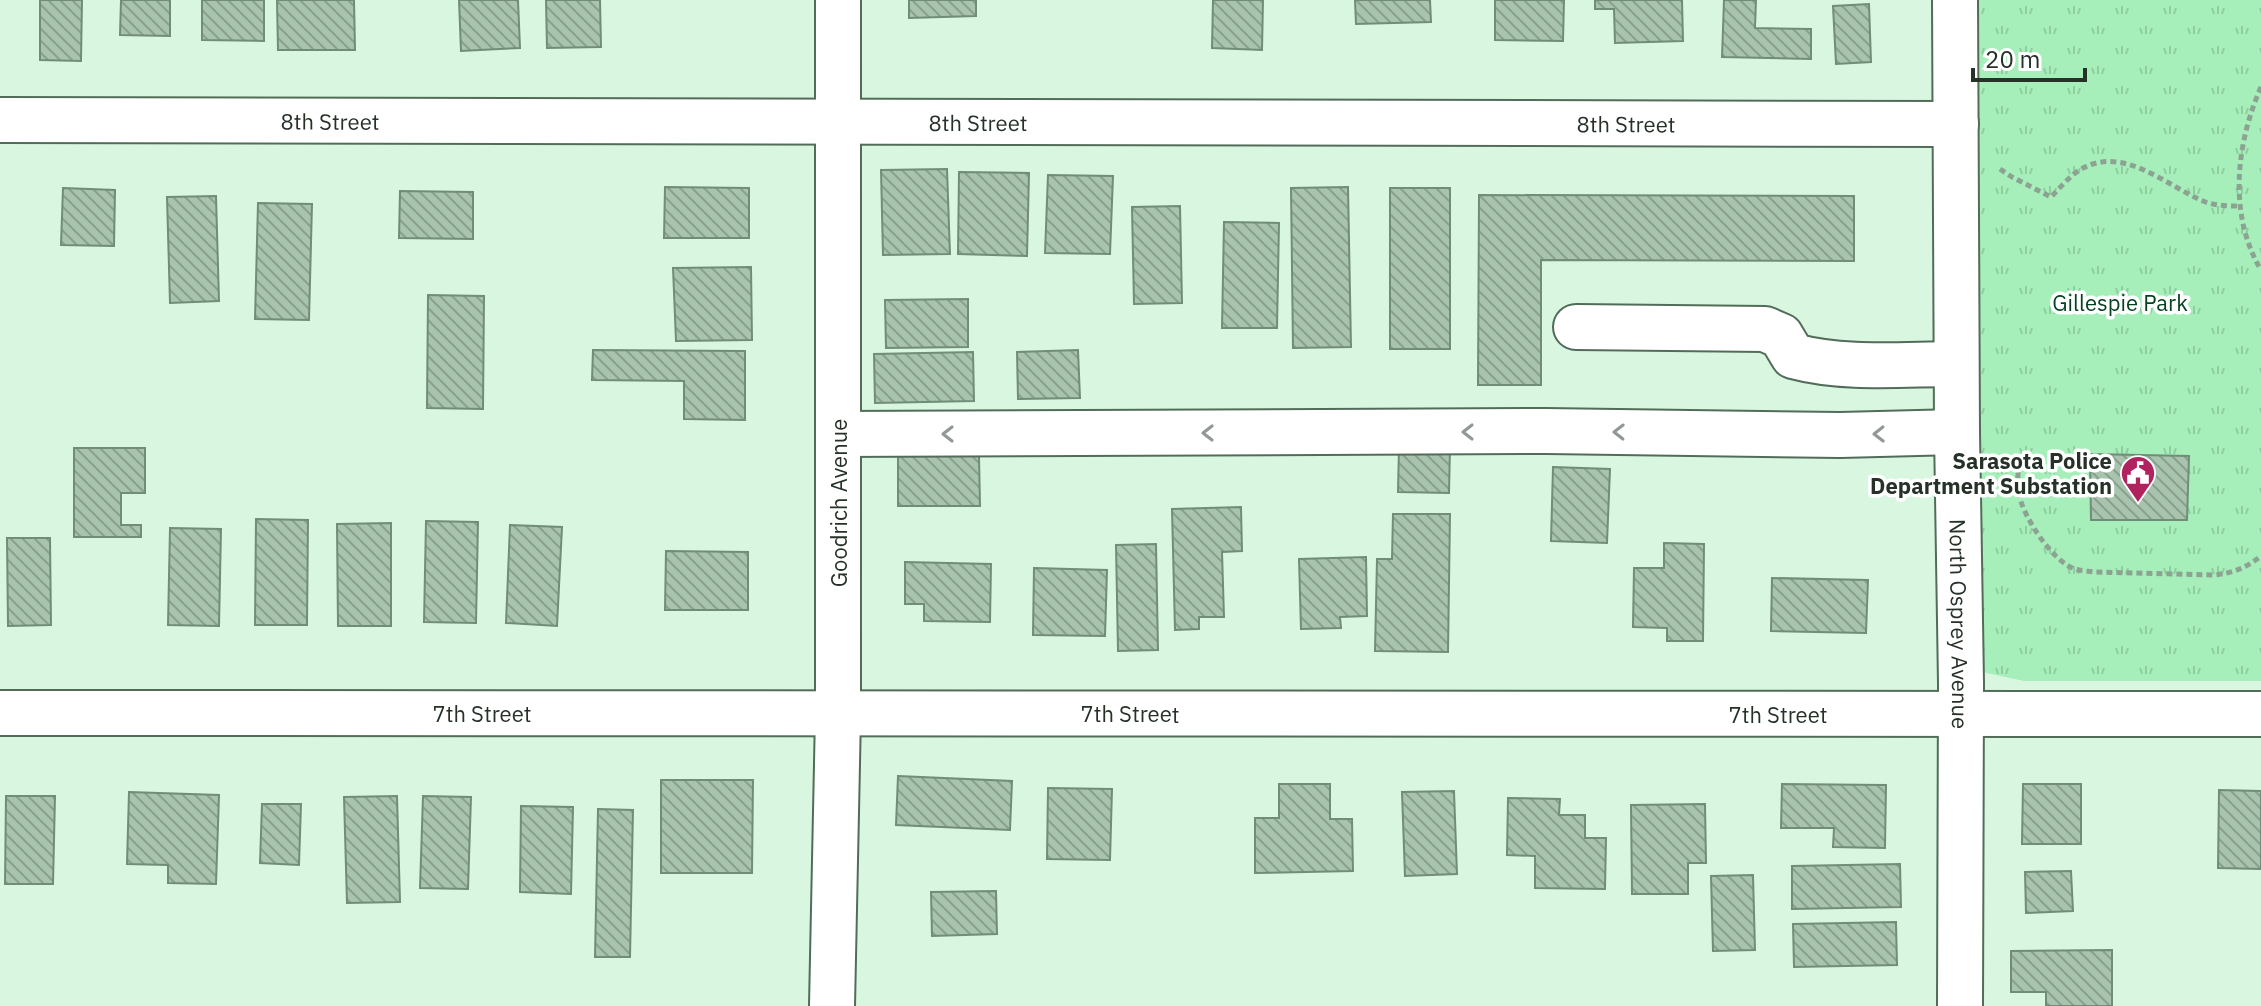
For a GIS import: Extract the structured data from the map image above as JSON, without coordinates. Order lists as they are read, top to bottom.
{
  "streets": {
    "street": [
      "8th Street",
      "Goodrich Avenue",
      "North Osprey Avenue",
      "7th Street"
    ]
  },
  "crossings": [
    ["8th Street", "Goodrich Avenue"],
    ["8th Street", "North Osprey Avenue"],
    ["Goodrich Avenue", "7th Street"],
    ["North Osprey Avenue", "7th Street"]
  ],
  "parks": ["Gillespie Park"],
  "places": {
    "public building": ["Sarasota Police Department Substation"]
  },
  "scale_bar": "20 m"
}
